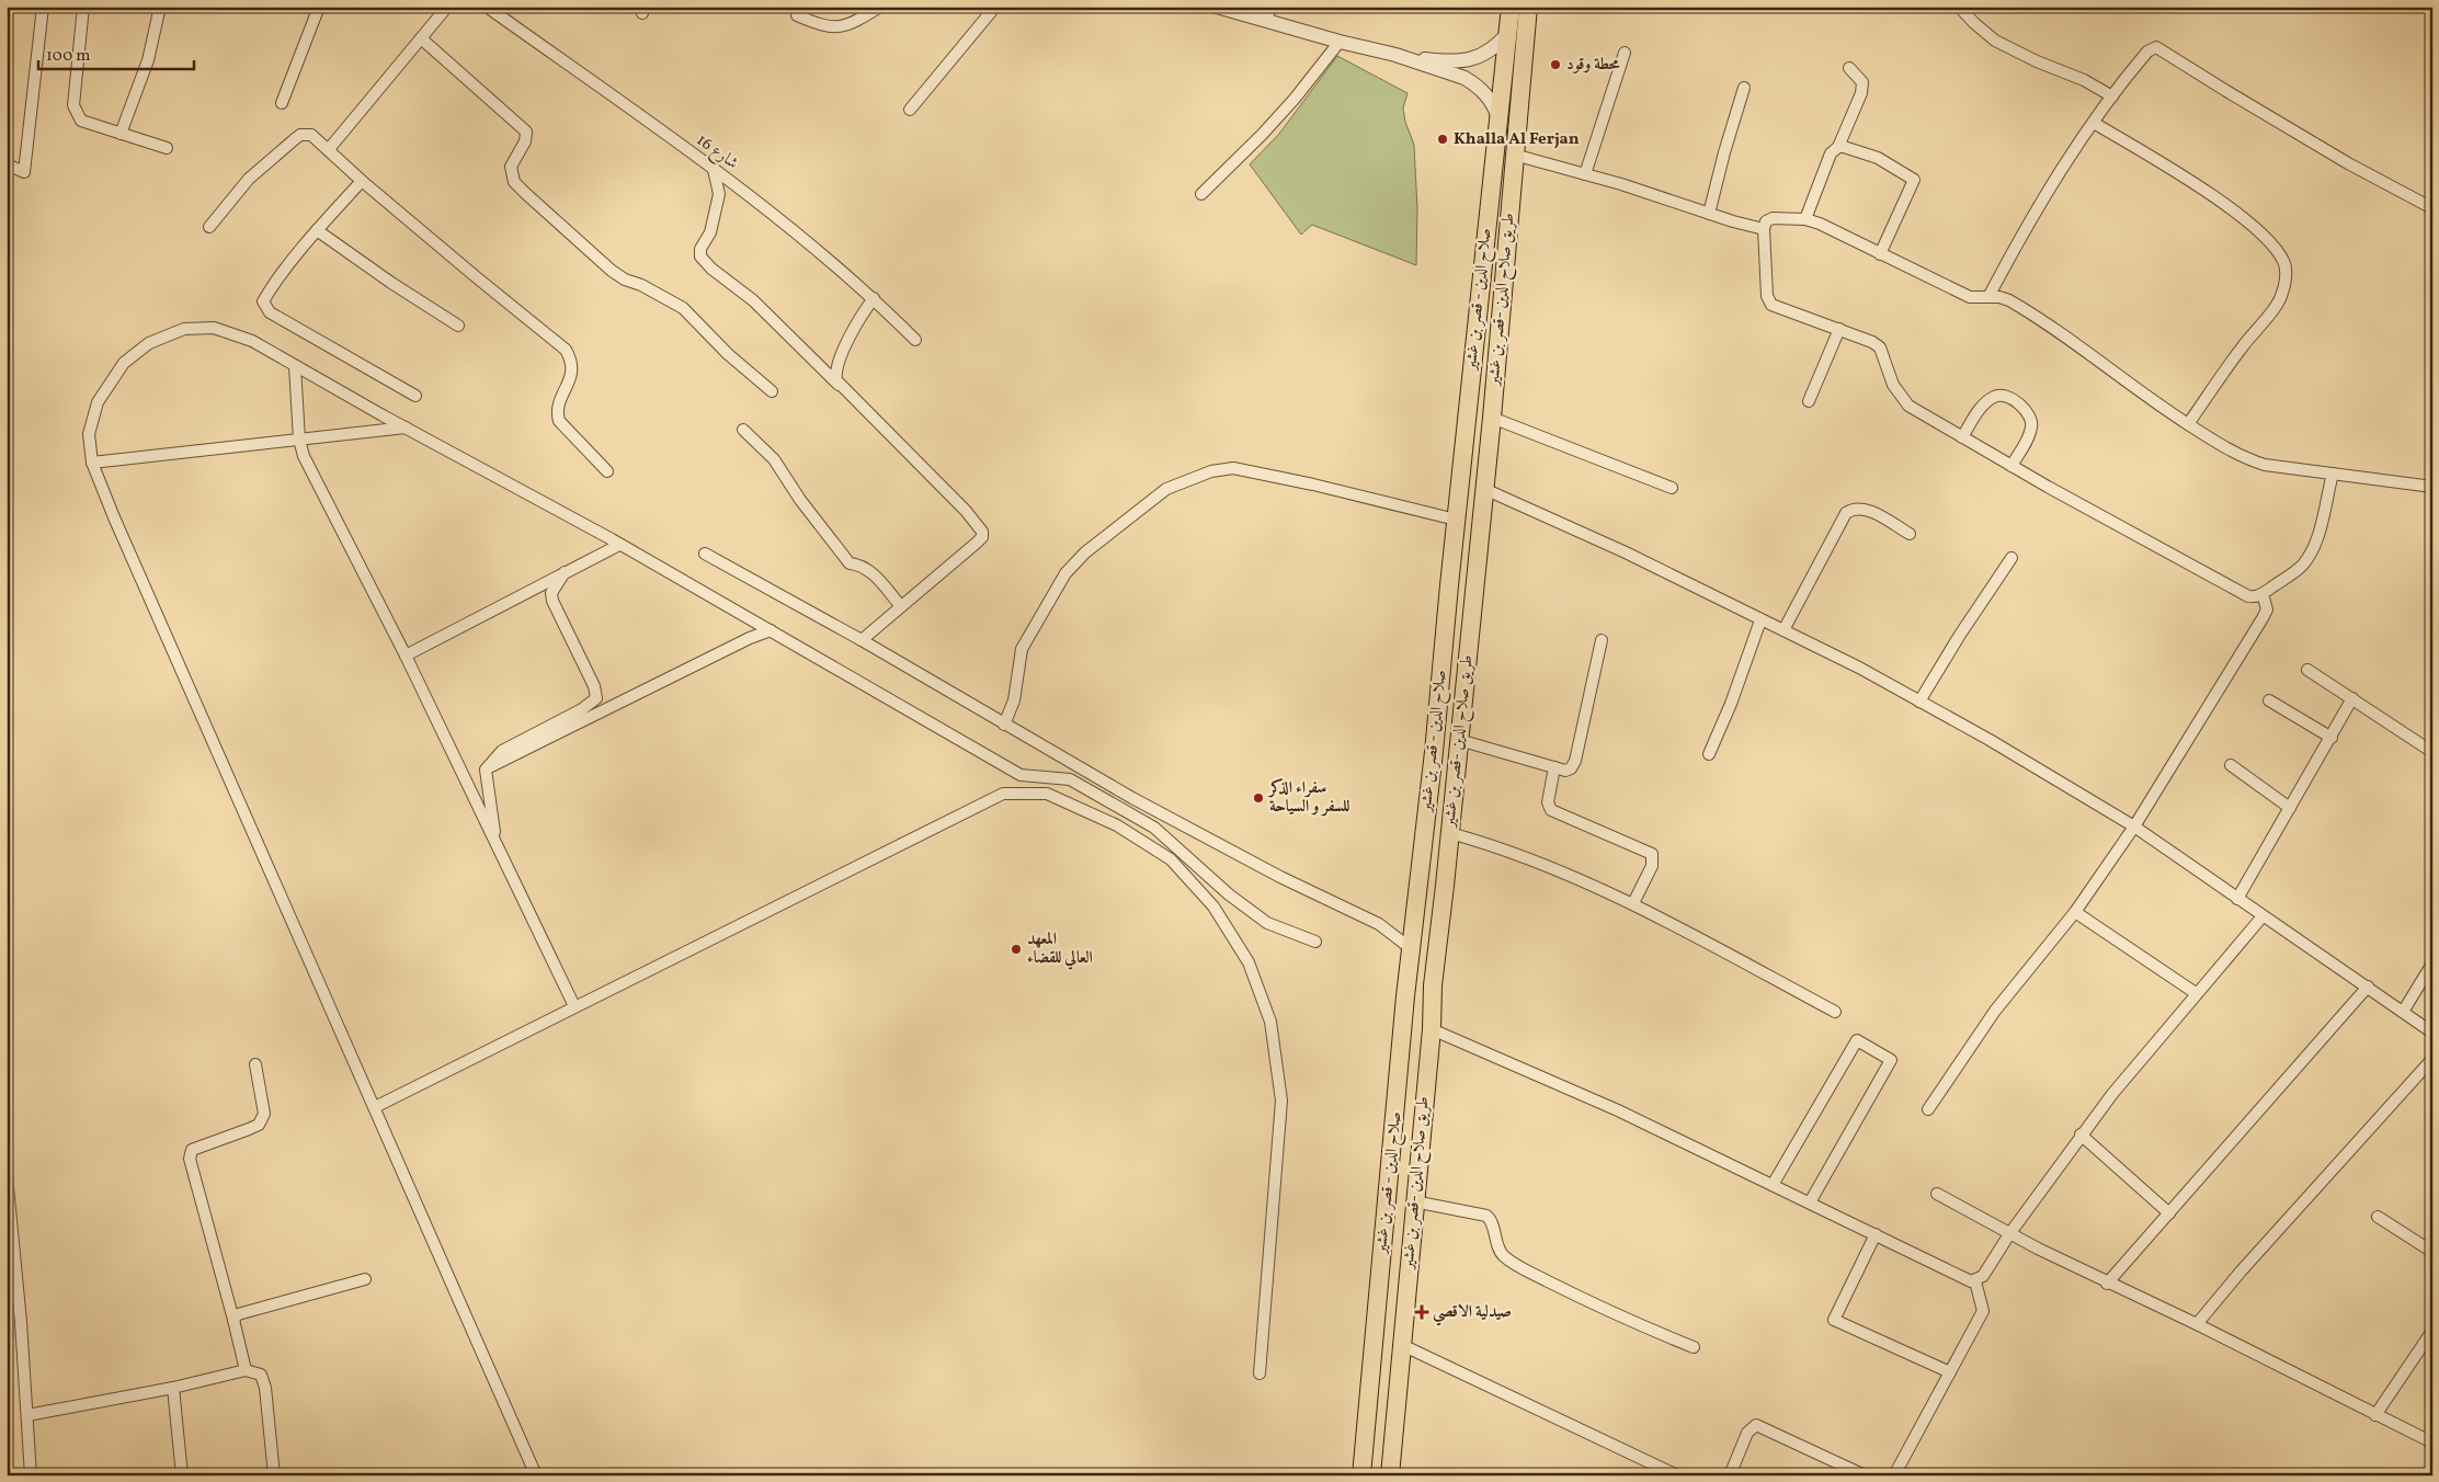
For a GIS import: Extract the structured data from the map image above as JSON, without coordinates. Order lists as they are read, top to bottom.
{
  "streets": {
    "highway": ["صلاح الدين - قصر بن غشير", "طريق صلاح الدين -قصر بن غشير"],
    "street": ["شارع 16"]
  },
  "places": {
    "other": [
      "محطة وقود",
      "Khalla Al Ferjan",
      "سفراء الذكر للسفر و السياحة",
      "المعهد العالي للقضاء"
    ],
    "health": ["صيدلية الاقصي"]
  },
  "scale_bar": "100 m"
}
